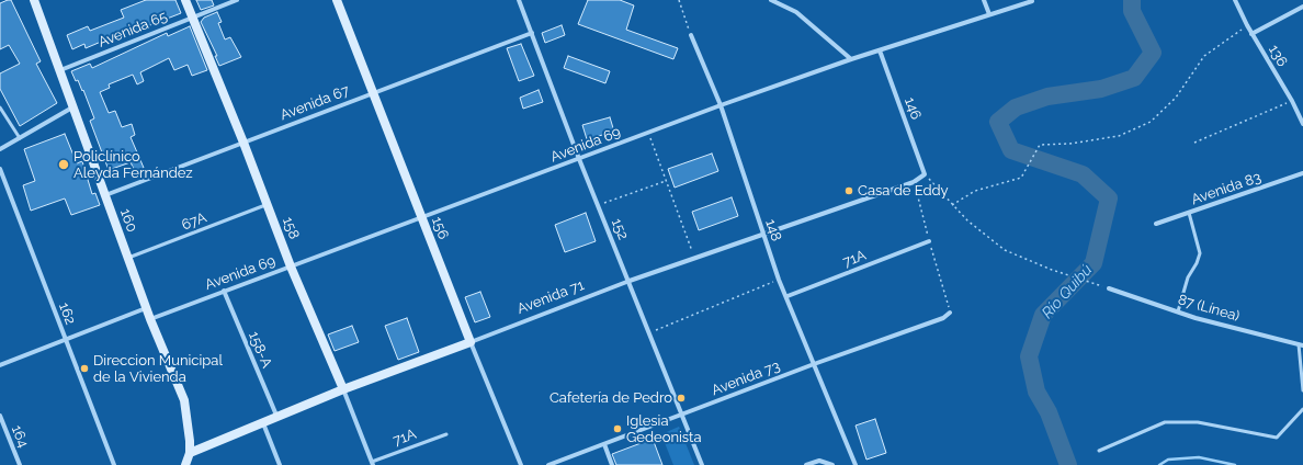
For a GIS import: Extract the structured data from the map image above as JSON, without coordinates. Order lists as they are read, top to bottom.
{
  "streets": {
    "main road": [
      "160",
      "158",
      "156",
      "Avenida 71"
    ],
    "street": [
      "Avenida 65",
      "136",
      "Avenida 67",
      "146",
      "Avenida 69",
      "Avenida 83",
      "152",
      "148",
      "71A",
      "87 (Línea)",
      "162",
      "158-A",
      "Avenida 73",
      "164"
    ],
    "lane": ["67A"]
  },
  "crossings": [
    ["Avenida 65", "160"],
    ["Avenida 65", "158"],
    ["Avenida 67", "160"],
    ["Avenida 67", "158"],
    ["Avenida 67", "156"],
    ["Avenida 67", "152"],
    ["146", "Avenida 69"],
    ["146", "Avenida 71"],
    ["Avenida 69", "160"],
    ["Avenida 69", "158"],
    ["Avenida 69", "156"],
    ["Avenida 69", "152"],
    ["Avenida 69", "148"],
    ["Avenida 69", "158-A"],
    ["160", "67A"],
    ["160", "Avenida 71"],
    ["67A", "158"],
    ["158", "71A"],
    ["158", "Avenida 71"],
    ["156", "Avenida 71"],
    ["152", "Avenida 71"],
    ["152", "Avenida 73"],
    ["148", "71A"],
    ["148", "Avenida 71"],
    ["148", "Avenida 73"],
    ["Avenida 71", "158-A"]
  ],
  "water": ["Río Quibú"],
  "places": [
    "Policlínico Aleyda Fernández",
    "Casa de Eddy",
    "Direccion Municipal de la Vivienda",
    "Cafetería de Pedro",
    "Iglesia Gedeonista"
  ]
}
